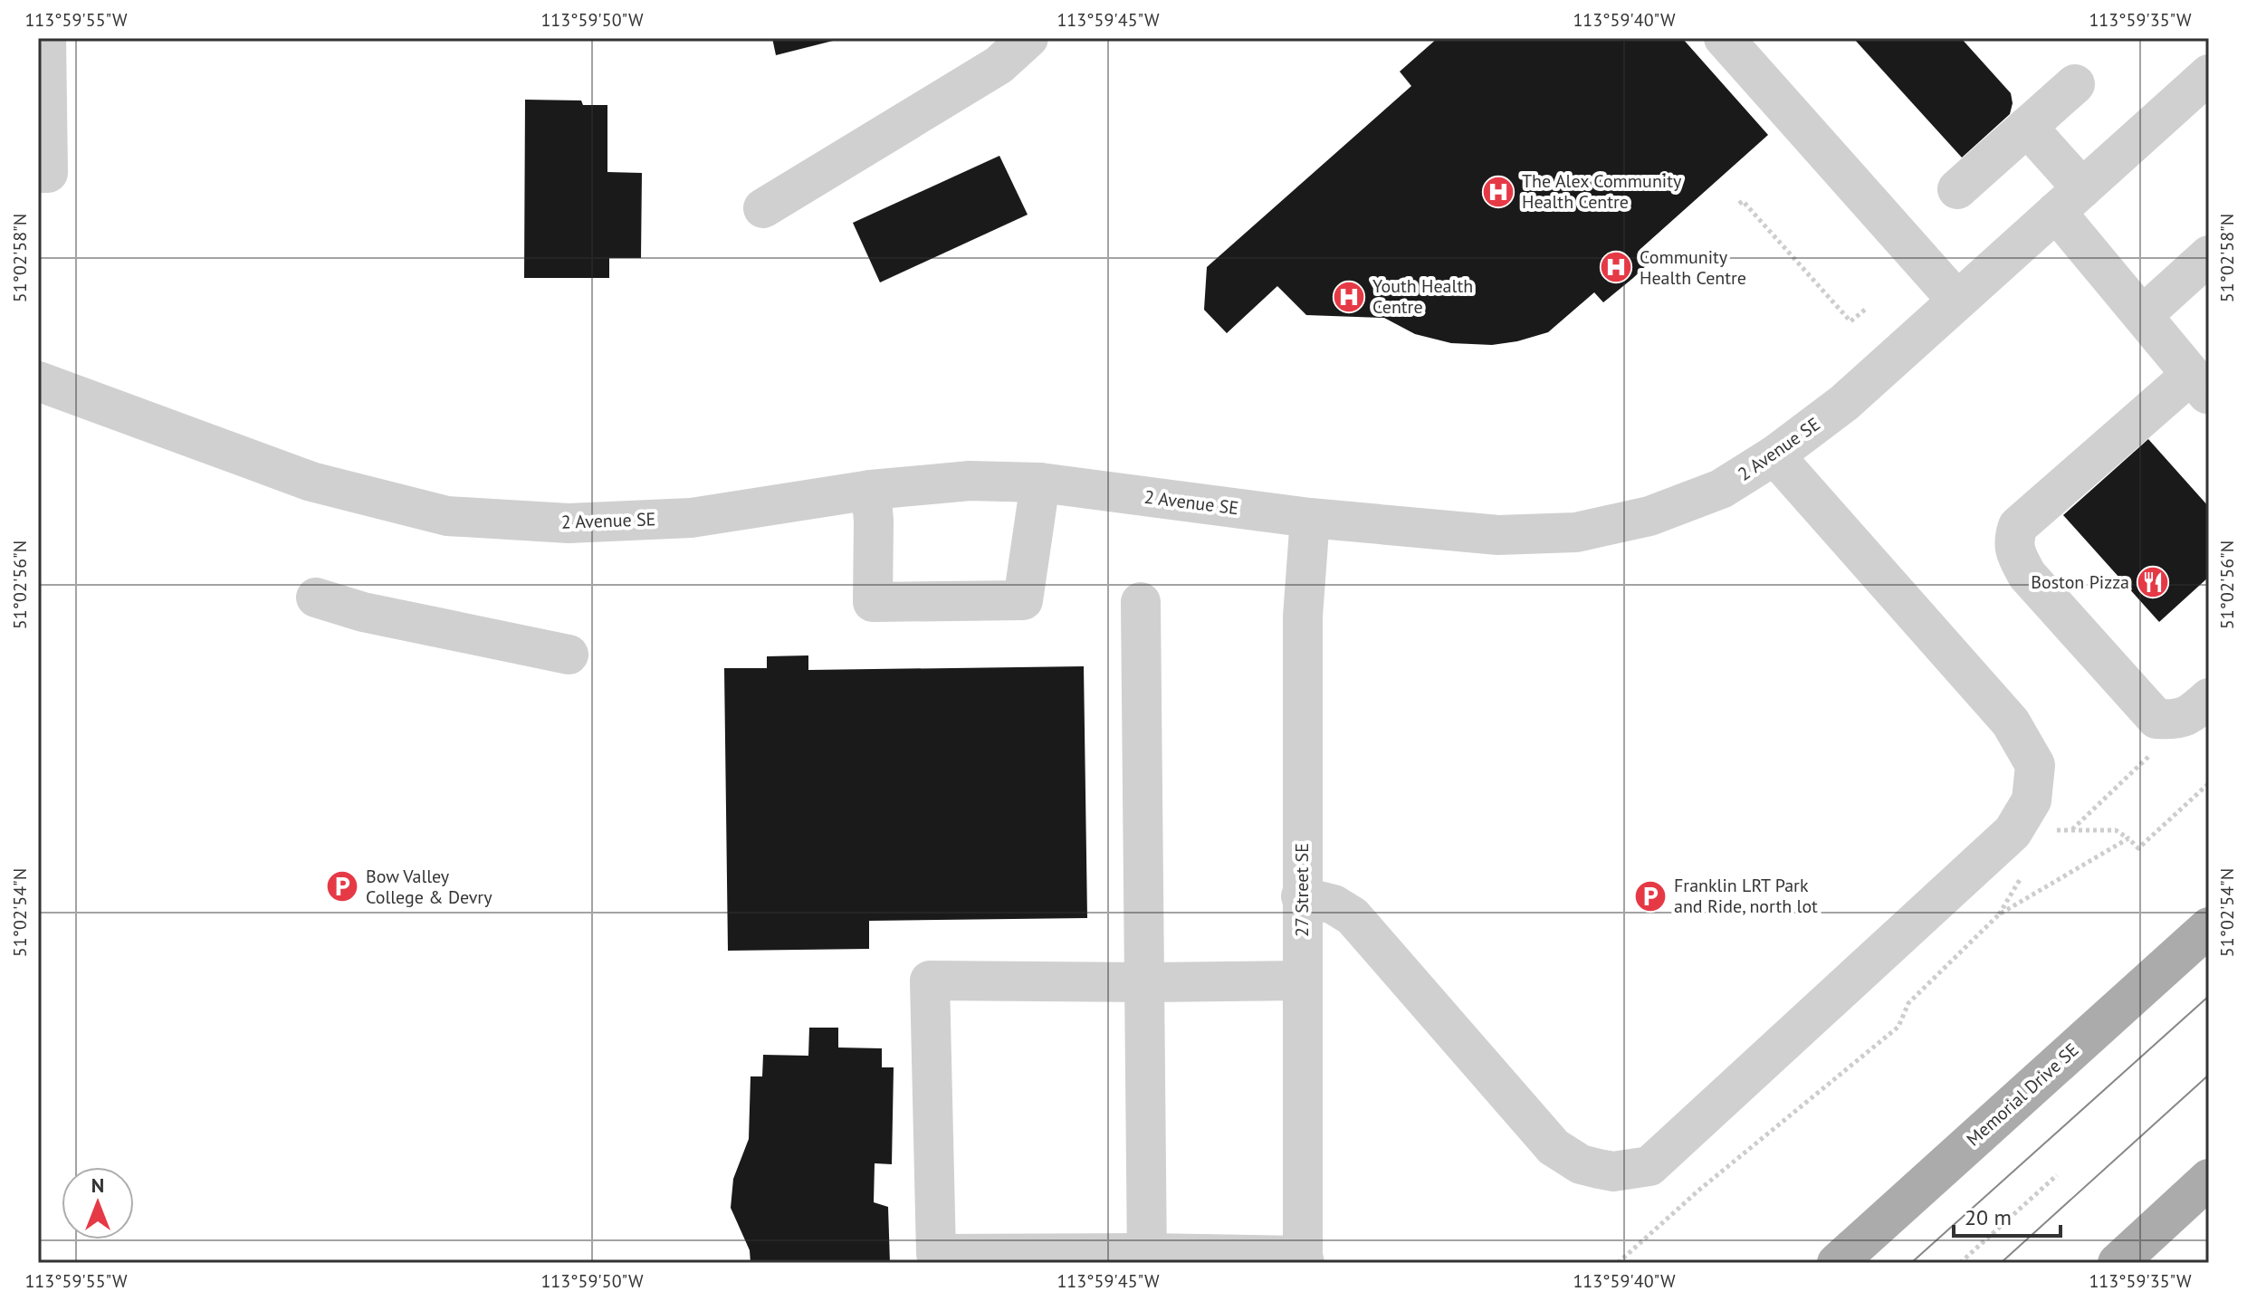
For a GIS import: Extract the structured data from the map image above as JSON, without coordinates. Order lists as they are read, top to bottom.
{
  "streets": {
    "main road": ["Memorial Drive SE"],
    "street": ["2 Avenue SE", "27 Street SE"]
  },
  "crossings": [
    ["2 Avenue SE", "27 Street SE"]
  ],
  "places": {
    "hospital": ["The Alex Community Health Centre", "Community Health Centre", "Youth Health Centre"],
    "restaurant": ["Boston Pizza"],
    "parking": ["Bow Valley College & Devry", "Franklin LRT Park and Ride, north lot"]
  },
  "scale_bar": "20 m",
  "north": "top",
  "coordinates": [
    "113°59'55\"W",
    "113°59'50\"W",
    "113°59'45\"W",
    "113°59'40\"W",
    "113°59'35\"W",
    "51°02'58\"N",
    "51°02'56\"N",
    "51°02'54\"N"
  ]
}
